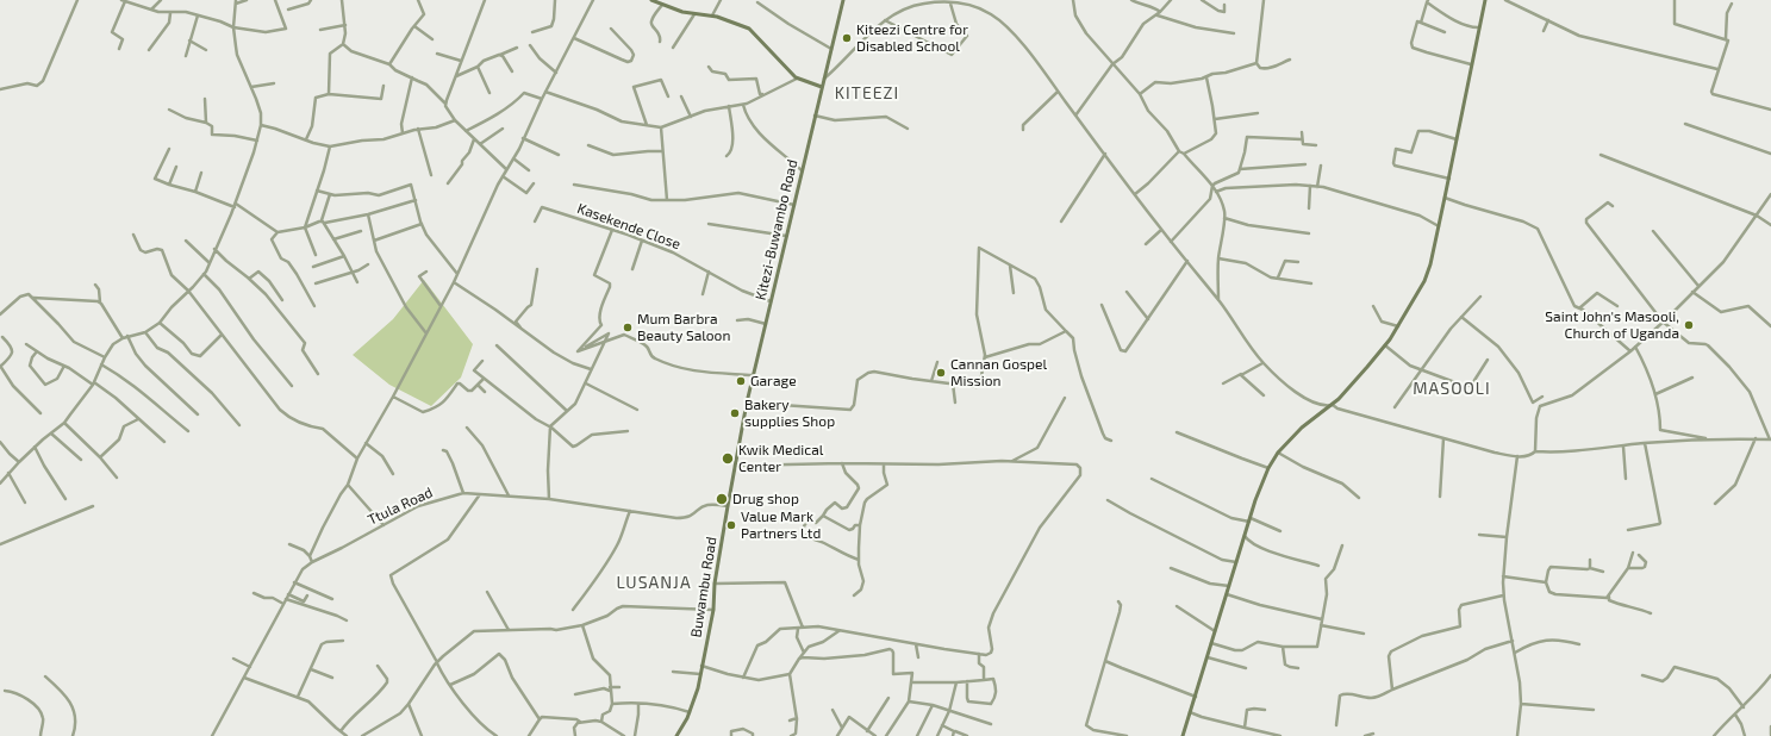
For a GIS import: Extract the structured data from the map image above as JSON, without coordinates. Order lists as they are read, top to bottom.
{
  "streets": {
    "street": [
      "Kasekende Close",
      "Kitezi-Buwambo Road",
      "Ttula Road",
      "Buwambu Road"
    ]
  },
  "crossings": [
    ["Kasekende Close", "Kitezi-Buwambo Road"],
    ["Kitezi-Buwambo Road", "Buwambu Road"],
    ["Ttula Road", "Buwambu Road"]
  ],
  "districts": ["KITEEZI", "MASOOLI", "LUSANJA"],
  "places": [
    "Kiteezi Centre for Disabled School",
    "Saint John's Masooli, Church of Uganda",
    "Mum Barbra Beauty Saloon",
    "Cannan Gospel Mission",
    "Garage",
    "Bakery supplies Shop",
    "Kwik Medical Center",
    "Drug shop",
    "Value Mark Partners Ltd"
  ]
}
